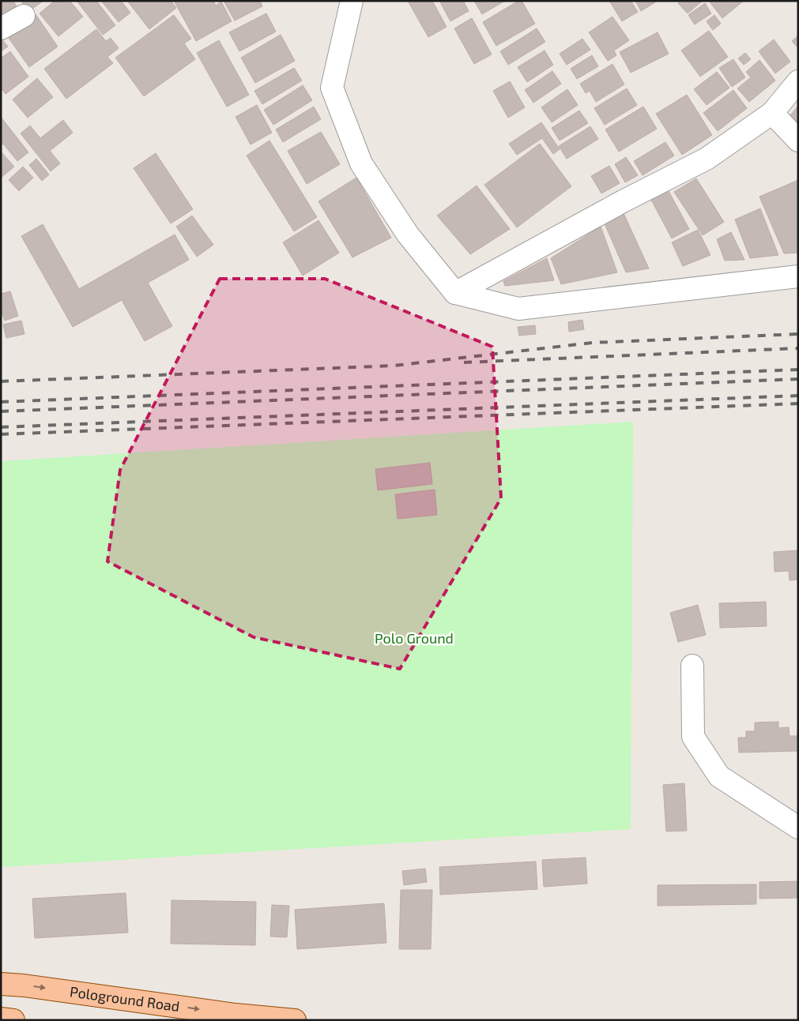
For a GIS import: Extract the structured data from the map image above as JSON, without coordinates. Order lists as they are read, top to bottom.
{
  "streets": {
    "main road": ["Pologround Road"]
  },
  "one_way": ["Pologround Road"],
  "parks": ["Polo Ground"]
}
